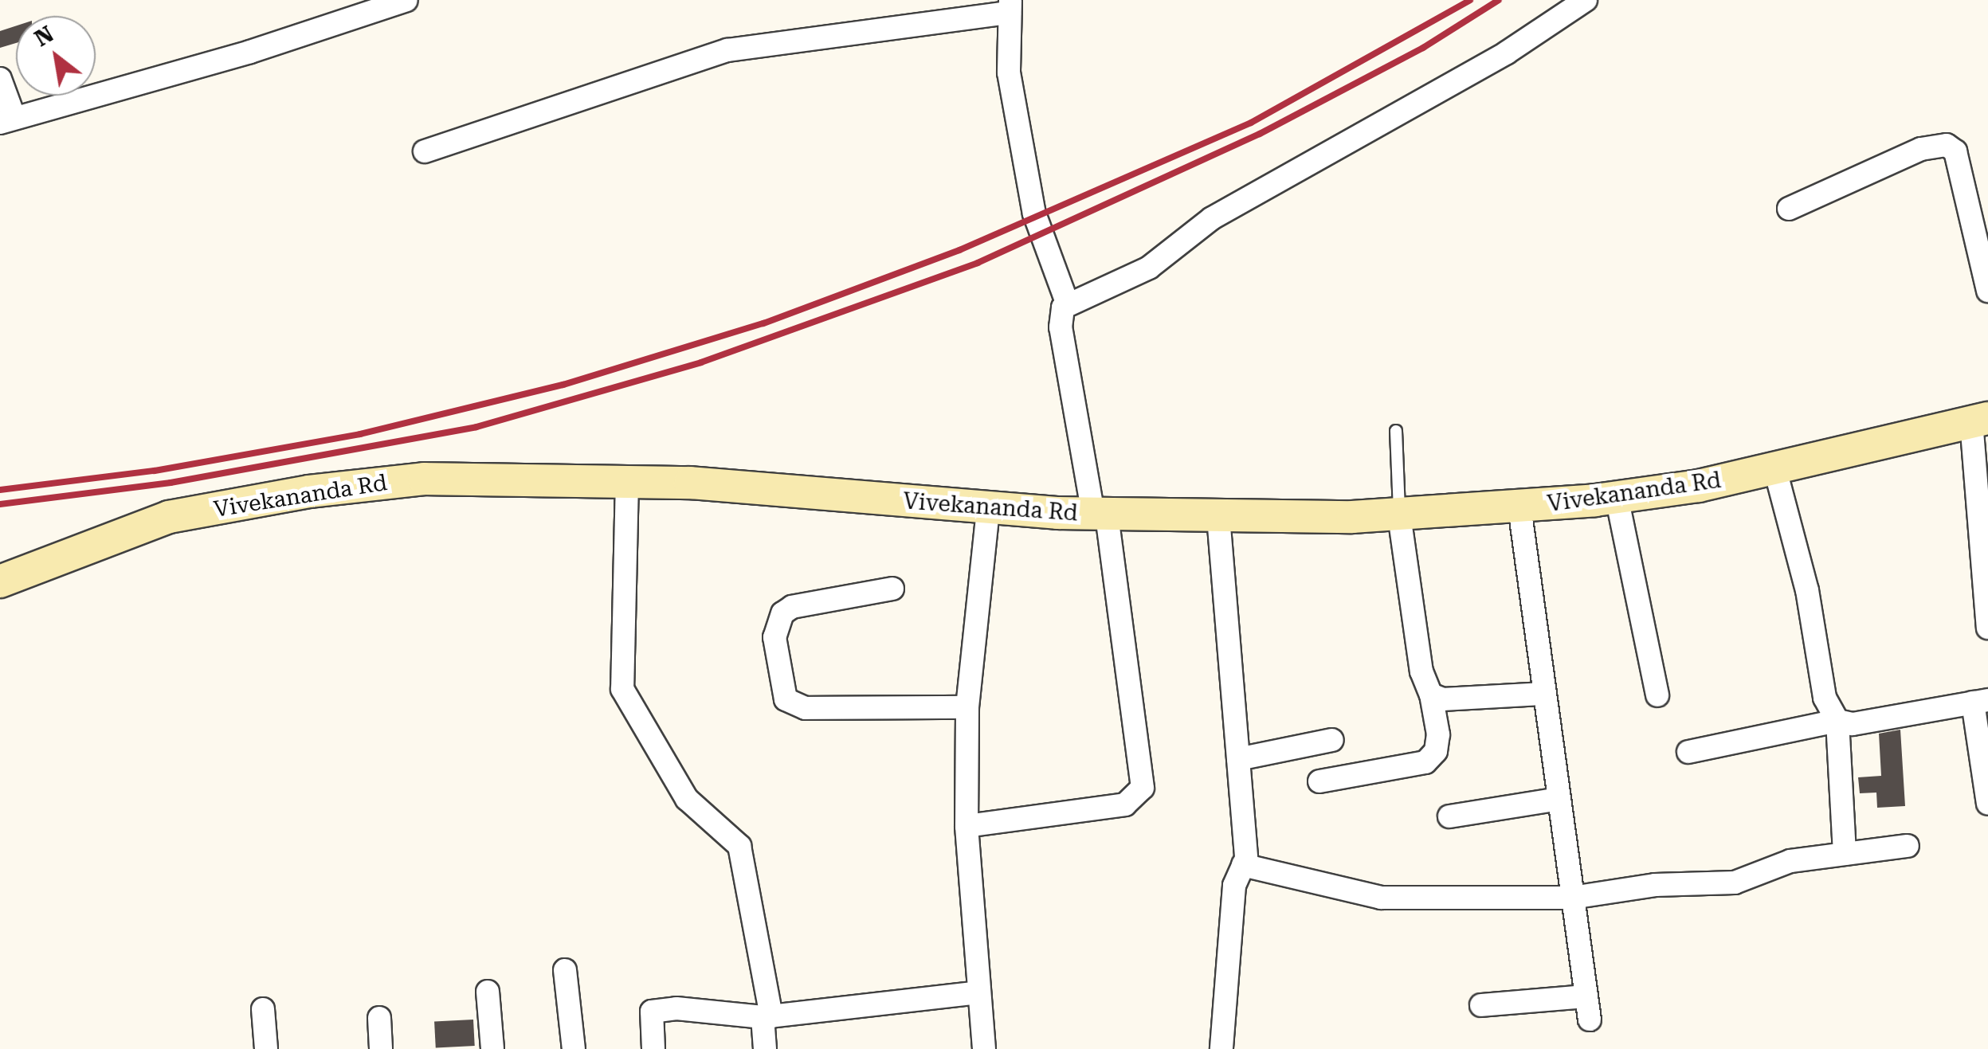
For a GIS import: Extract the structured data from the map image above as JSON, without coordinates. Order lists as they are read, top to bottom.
{
  "streets": {
    "street": ["Vivekananda Rd"]
  },
  "north": "top left"
}
